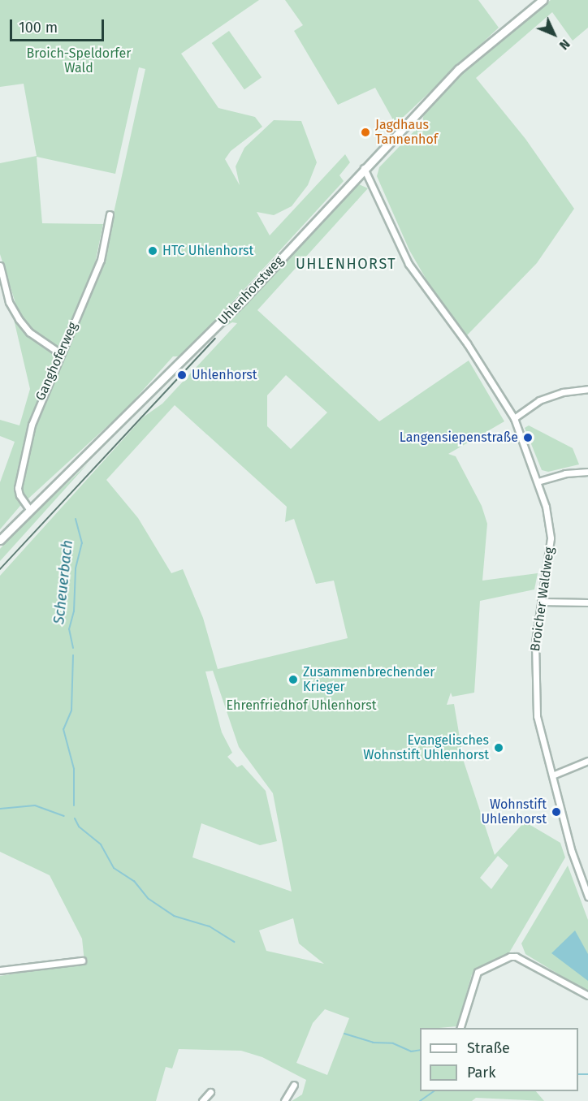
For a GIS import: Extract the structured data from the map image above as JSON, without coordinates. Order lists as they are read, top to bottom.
{
  "streets": {
    "main road": ["Uhlenhorstweg"],
    "street": ["Ganghoferweg", "Broicher Waldweg"]
  },
  "crossings": [
    ["Uhlenhorstweg", "Ganghoferweg"],
    ["Uhlenhorstweg", "Broicher Waldweg"]
  ],
  "districts": ["UHLENHORST"],
  "water": ["Scheuerbach"],
  "parks": ["Broich-Speldorfer Wald", "Ehrenfriedhof Uhlenhorst"],
  "places": [
    "Jagdhaus Tannenhof",
    "HTC Uhlenhorst",
    "Uhlenhorst",
    "Langensiepenstraße",
    "Zusammenbrechender Krieger",
    "Evangelisches Wohnstift Uhlenhorst",
    "Wohnstift Uhlenhorst"
  ],
  "legend": ["Straße", "Park"],
  "scale_bar": "100 m",
  "north": "bottom right"
}
